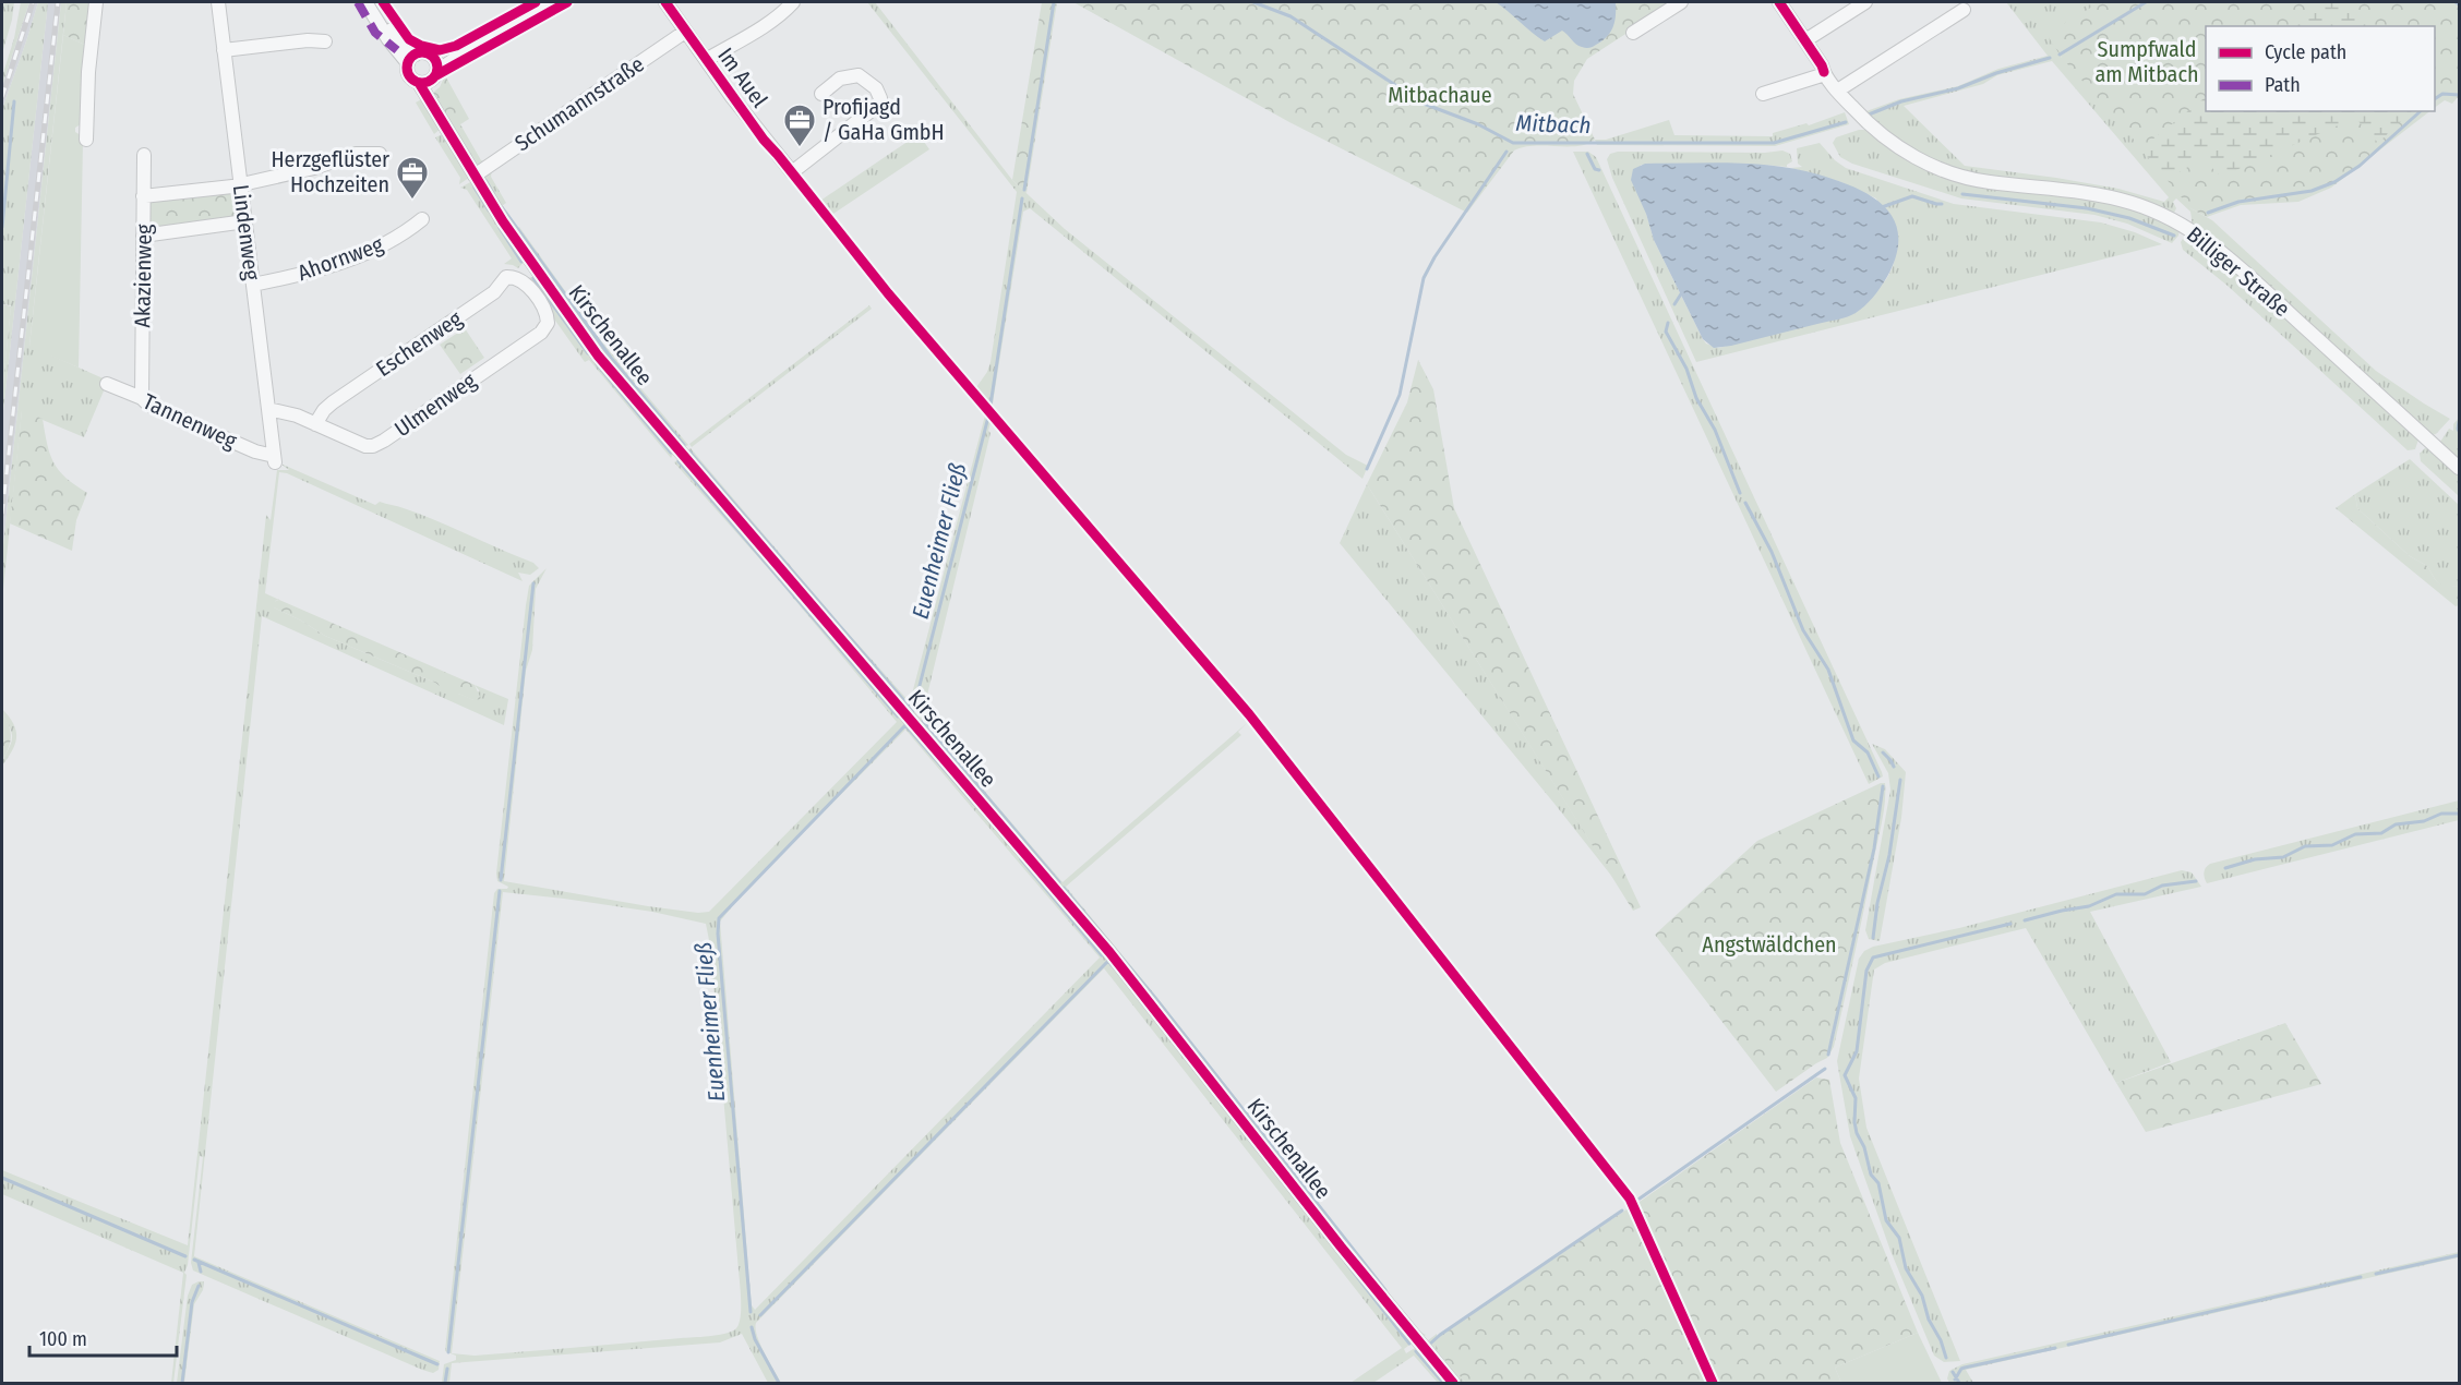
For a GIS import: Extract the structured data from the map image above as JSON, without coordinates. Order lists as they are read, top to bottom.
{
  "streets": {
    "street": [
      "Im Auel",
      "Schumannstraße",
      "Lindenweg",
      "Ahornweg",
      "Billiger Straße",
      "Akazienweg",
      "Kirschenallee",
      "Eschenweg",
      "Ulmenweg",
      "Tannenweg"
    ]
  },
  "crossings": [
    ["Im Auel", "Schumannstraße"],
    ["Schumannstraße", "Kirschenallee"],
    ["Lindenweg", "Ahornweg"],
    ["Lindenweg", "Ulmenweg"],
    ["Lindenweg", "Tannenweg"],
    ["Akazienweg", "Tannenweg"],
    ["Eschenweg", "Ulmenweg"]
  ],
  "water": ["Mitbach", "Euenheimer Fließ"],
  "parks": ["Sumpfwald am Mitbach", "Mitbachaue", "Angstwäldchen"],
  "places": {
    "office": ["Profijagd / GaHa GmbH", "Herzgeflüster Hochzeiten"]
  },
  "legend": ["Cycle path", "Path"],
  "scale_bar": "100 m"
}
